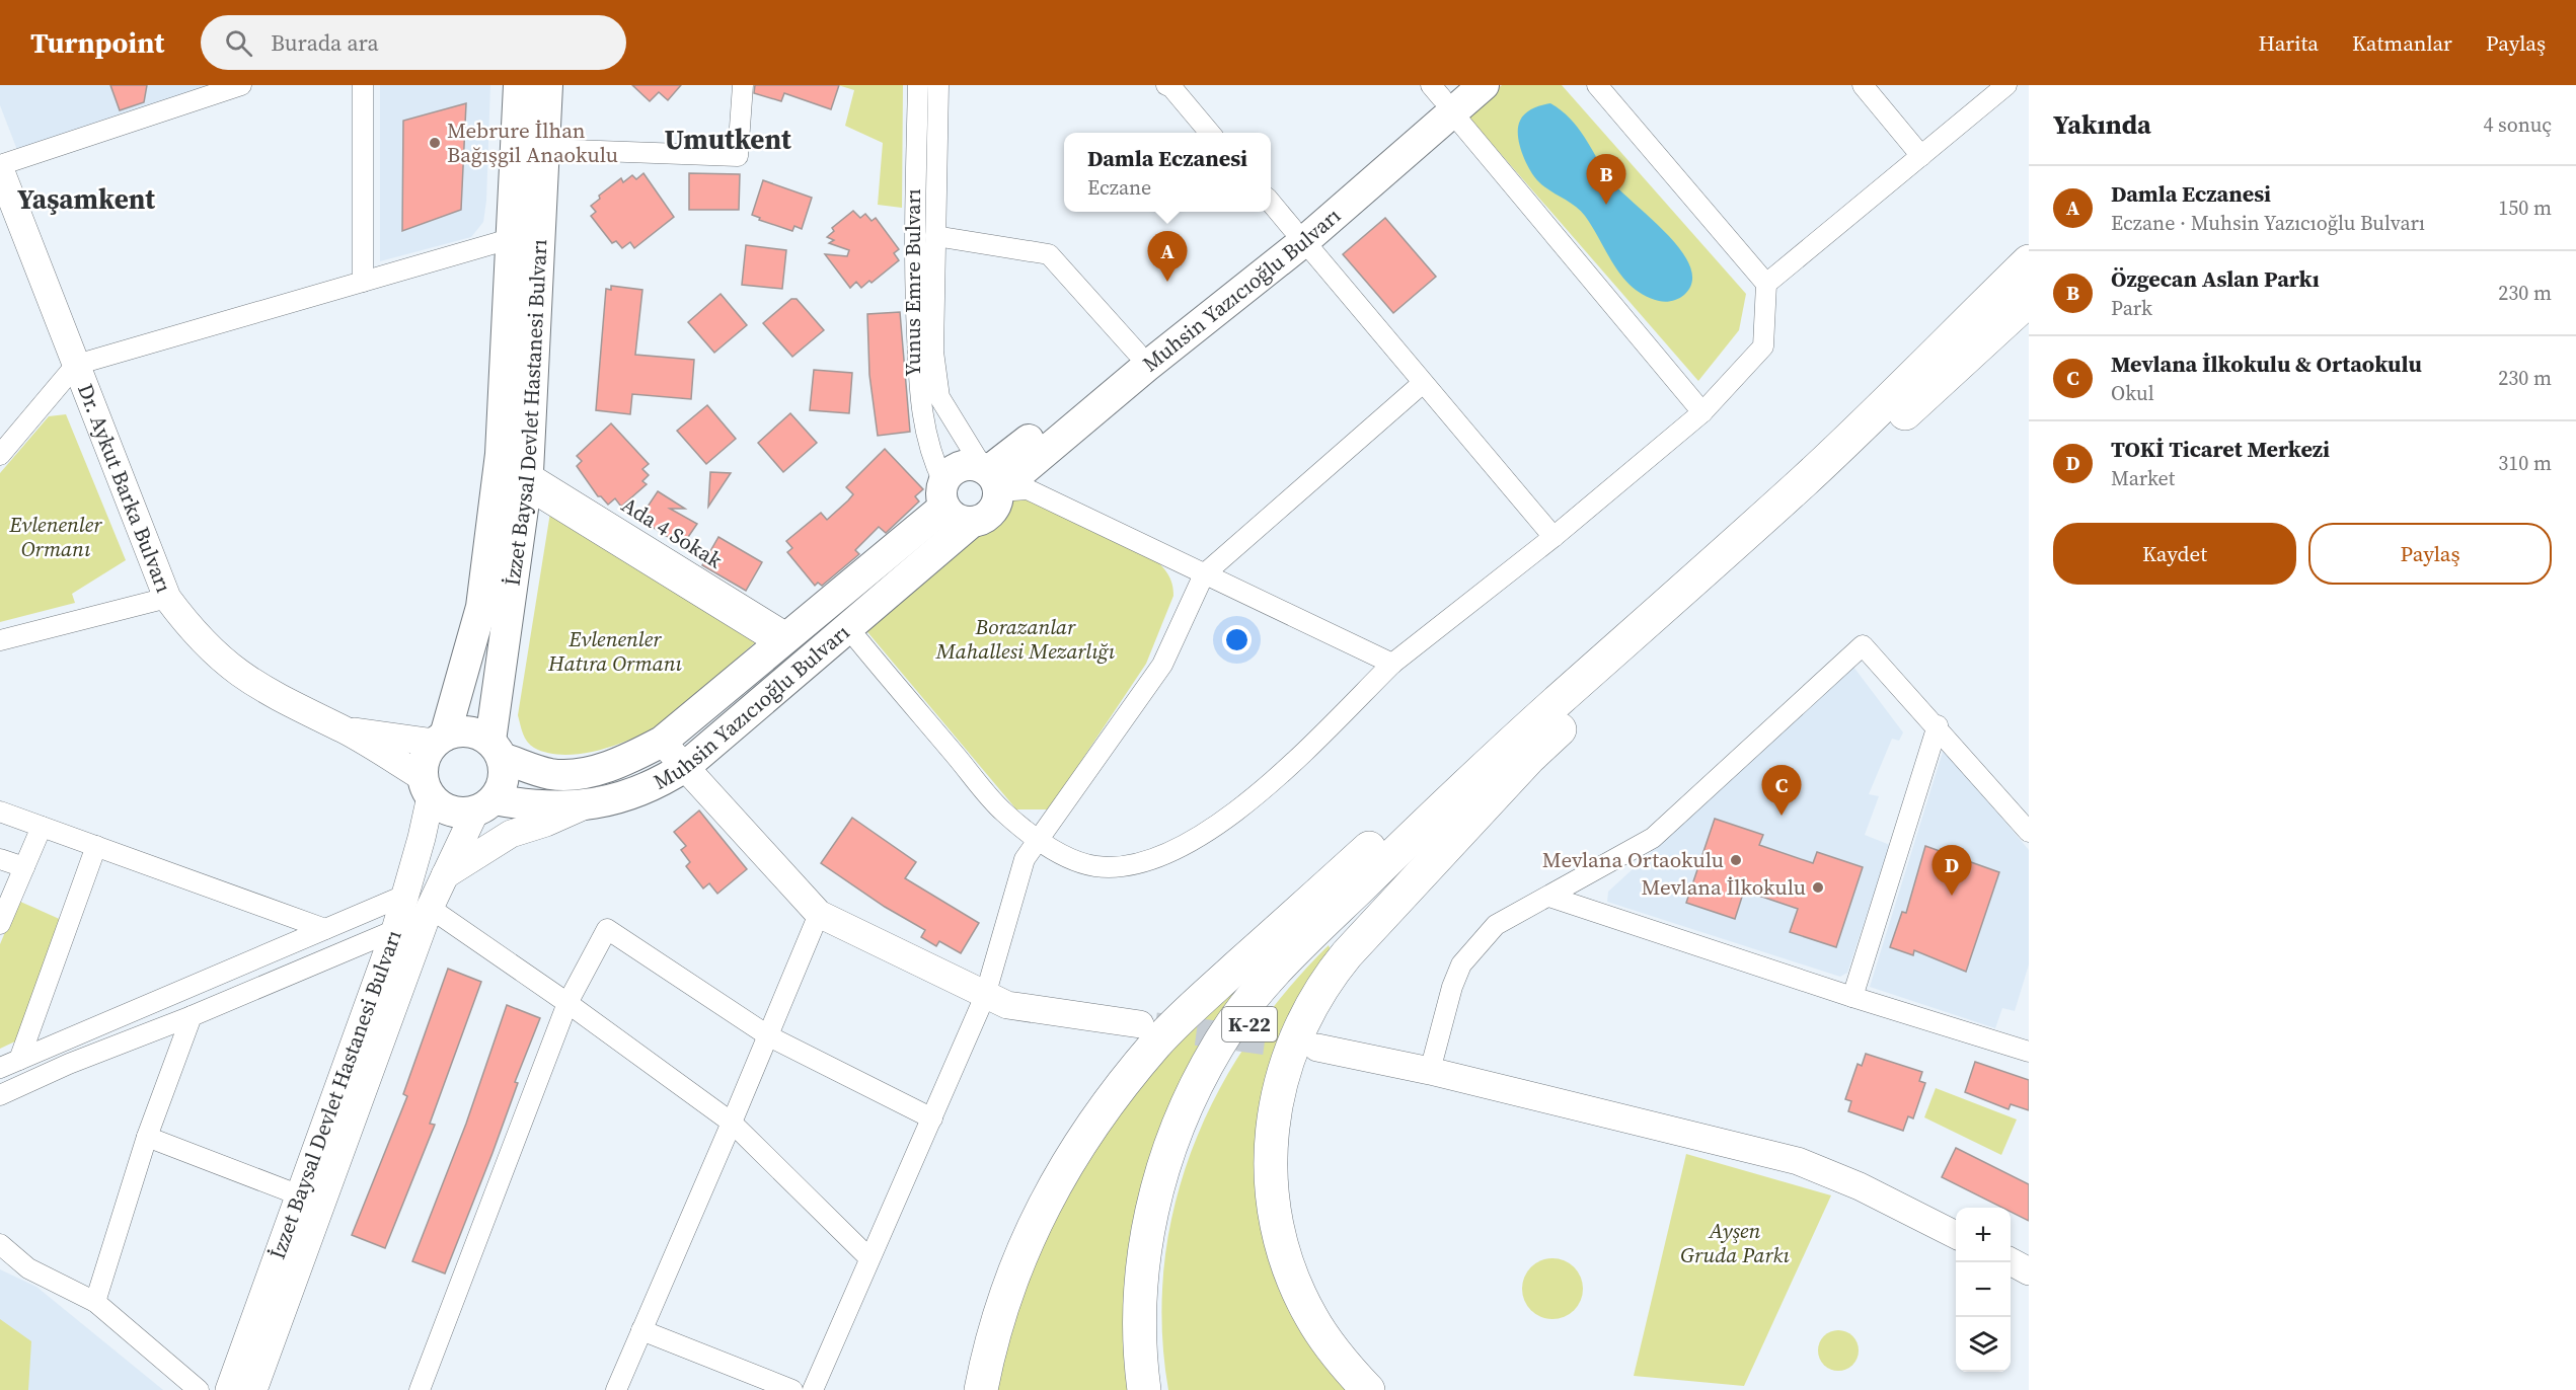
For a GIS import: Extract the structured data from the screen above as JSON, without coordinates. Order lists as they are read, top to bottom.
{
  "streets": {
    "highway": ["K-22"],
    "main road": ["Muhsin Yazıcıoğlu Bulvarı", "İzzet Baysal Devlet Hastanesi Bulvarı", "Dr. Aykut Barka Bulvarı"],
    "street": ["Yunus Emre Bulvarı", "Ada 4 Sokak"]
  },
  "crossings": [
    ["Yunus Emre Bulvarı", "Muhsin Yazıcıoğlu Bulvarı"],
    ["Muhsin Yazıcıoğlu Bulvarı", "İzzet Baysal Devlet Hastanesi Bulvarı"],
    ["Muhsin Yazıcıoğlu Bulvarı", "Dr. Aykut Barka Bulvarı"],
    ["Muhsin Yazıcıoğlu Bulvarı", "Ada 4 Sokak"],
    ["İzzet Baysal Devlet Hastanesi Bulvarı", "Dr. Aykut Barka Bulvarı"],
    ["İzzet Baysal Devlet Hastanesi Bulvarı", "Ada 4 Sokak"]
  ],
  "districts": ["Umutkent", "Yaşamkent"],
  "parks": [
    "Evlenenler Ormanı",
    "Borazanlar Mahallesi Mezarlığı",
    "Evlenenler Hatıra Ormanı",
    "Ayşen Gruda Parkı"
  ],
  "places": ["Mebrure İlhan Bağışgil Anaokulu", "Mevlana Ortaokulu", "Mevlana İlkokulu"],
  "page": {
    "header": "Turnpoint",
    "search": "Burada ara",
    "nav": ["Harita", "Katmanlar", "Paylaş"],
    "heading": ["Yakında", "4 sonuç"],
    "popup": ["Damla Eczanesi", "Eczane"],
    "pins": [
      "B",
      "A",
      "C",
      "D"
    ],
    "list": [
      {
        "mark": "A",
        "name": "Damla Eczanesi",
        "note": "Eczane · Muhsin Yazıcıoğlu Bulvarı",
        "value": "150 m"
      },
      {
        "mark": "B",
        "name": "Özgecan Aslan Parkı",
        "note": "Park",
        "value": "230 m"
      },
      {
        "mark": "C",
        "name": "Mevlana İlkokulu & Ortaokulu",
        "note": "Okul",
        "value": "230 m"
      },
      {
        "mark": "D",
        "name": "TOKİ Ticaret Merkezi",
        "note": "Market",
        "value": "310 m"
      }
    ],
    "buttons": ["Kaydet", "Paylaş"],
    "map_buttons": ["+", "−"]
  }
}
